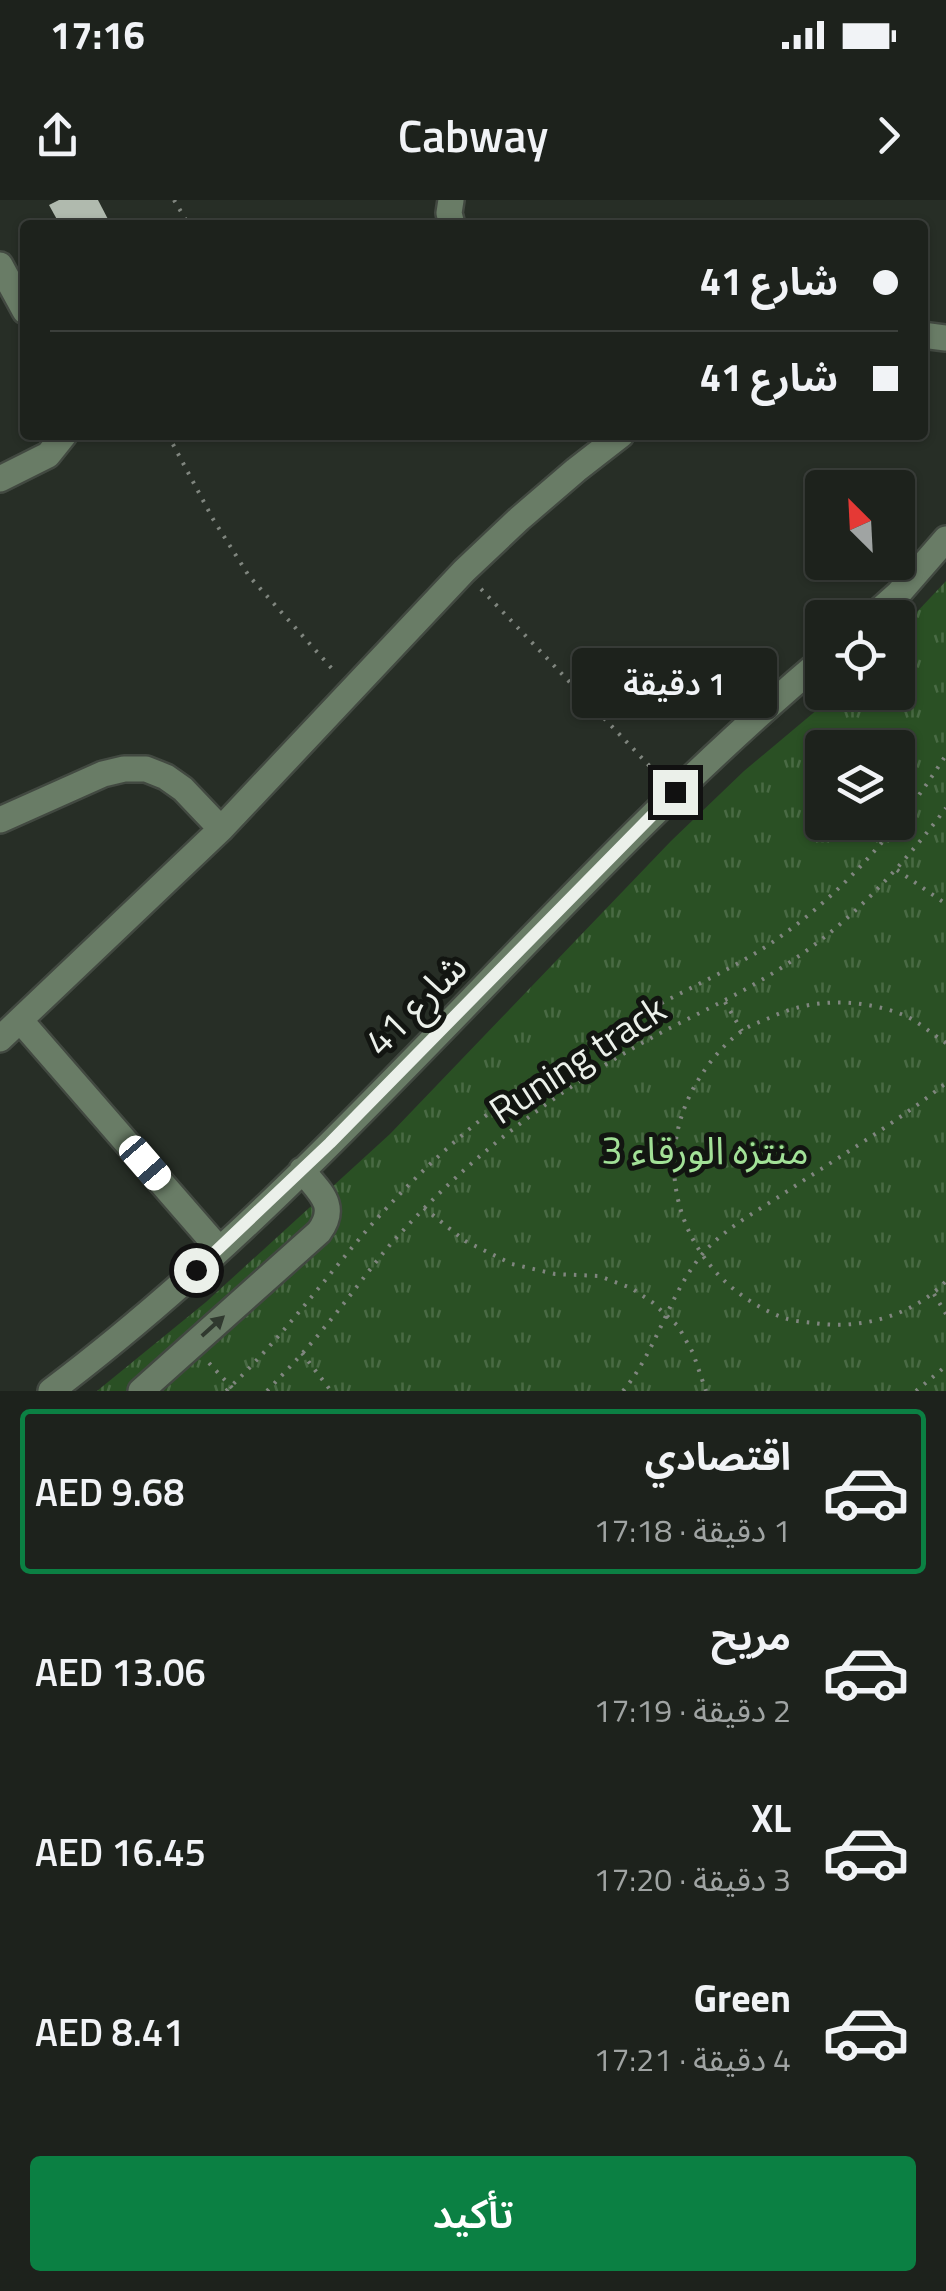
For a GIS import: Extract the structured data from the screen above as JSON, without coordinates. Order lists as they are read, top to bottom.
{
  "streets": {
    "street": ["شارع 41"],
    "path": ["Runing track"]
  },
  "parks": ["منتزه الورقاء 3"],
  "north": "top left",
  "page": {
    "status": "17:16",
    "header": "Cabway",
    "banner": ["شارع 41", "شارع 41"],
    "bubble": "1 دقيقة",
    "list": [
      {
        "name": "اقتصادي",
        "note": "1 دقيقة · 17:18",
        "value": "AED 9.68"
      },
      {
        "name": "مريح",
        "note": "2 دقيقة · 17:19",
        "value": "AED 13.06"
      },
      {
        "name": "XL",
        "note": "3 دقيقة · 17:20",
        "value": "AED 16.45"
      },
      {
        "name": "Green",
        "note": "4 دقيقة · 17:21",
        "value": "AED 8.41"
      }
    ],
    "buttons": "تأكيد"
  }
}
